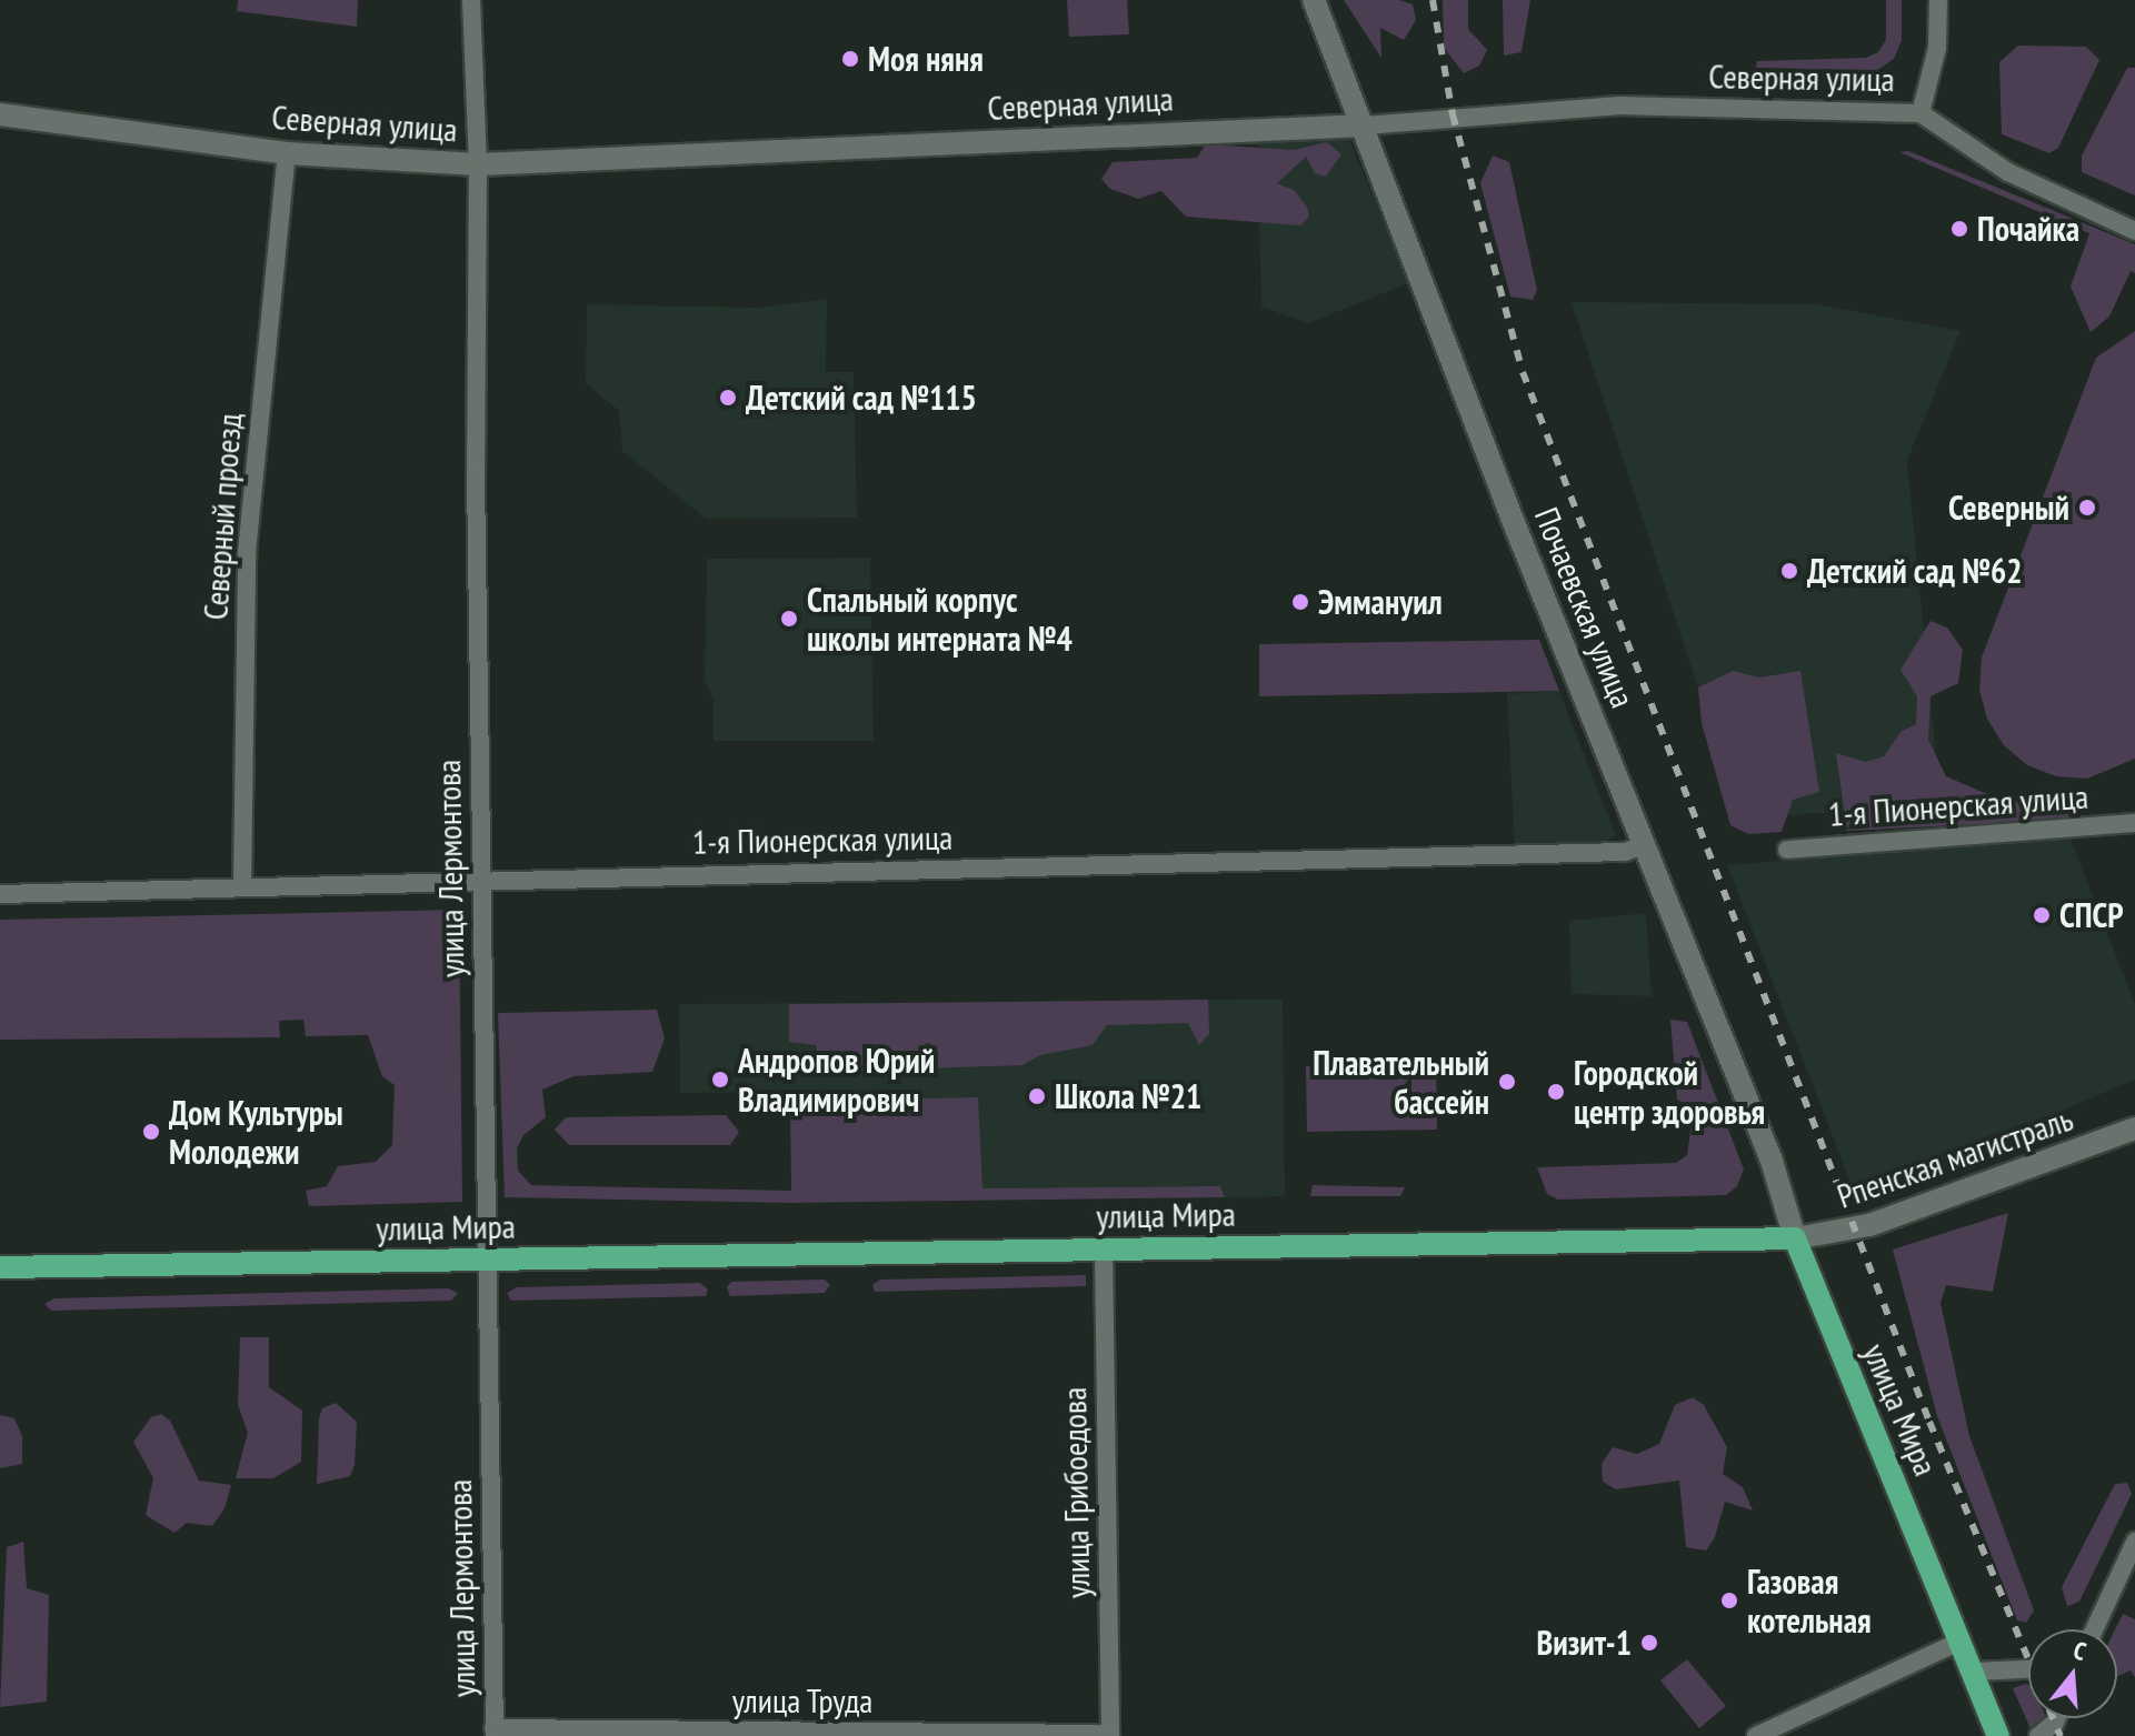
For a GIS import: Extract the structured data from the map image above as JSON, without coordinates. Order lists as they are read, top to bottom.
{
  "streets": {
    "main road": [
      "Северная улица",
      "Почаевская улица",
      "Рпенская магистраль",
      "улица Мира"
    ],
    "street": [
      "Северный проезд",
      "1-я Пионерская улица",
      "улица Лермонтова",
      "улица Грибоедова",
      "улица Труда"
    ]
  },
  "crossings": [
    ["Северная улица", "Северный проезд"],
    ["Северная улица", "Почаевская улица"],
    ["Северная улица", "улица Лермонтова"],
    ["Северный проезд", "1-я Пионерская улица"],
    ["Почаевская улица", "1-я Пионерская улица"],
    ["Почаевская улица", "Рпенская магистраль"],
    ["Почаевская улица", "улица Мира"],
    ["1-я Пионерская улица", "улица Лермонтова"],
    ["улица Лермонтова", "улица Мира"],
    ["улица Лермонтова", "улица Труда"],
    ["Рпенская магистраль", "улица Мира"],
    ["улица Мира", "улица Грибоедова"],
    ["улица Грибоедова", "улица Труда"]
  ],
  "places": [
    "Моя няня",
    "Почайка",
    "Детский сад №115",
    "Северный",
    "Детский сад №62",
    "Эммануил",
    "Cпальный корпус школы интерната №4",
    "СПСР",
    "Андропов Юрий Владимирович",
    "Плавательный бассейн",
    "Городской центр здоровья",
    "Школа №21",
    "Дом Культуры Молодежи",
    "Газовая котельная",
    "Визит-1"
  ],
  "north": "top"
}
